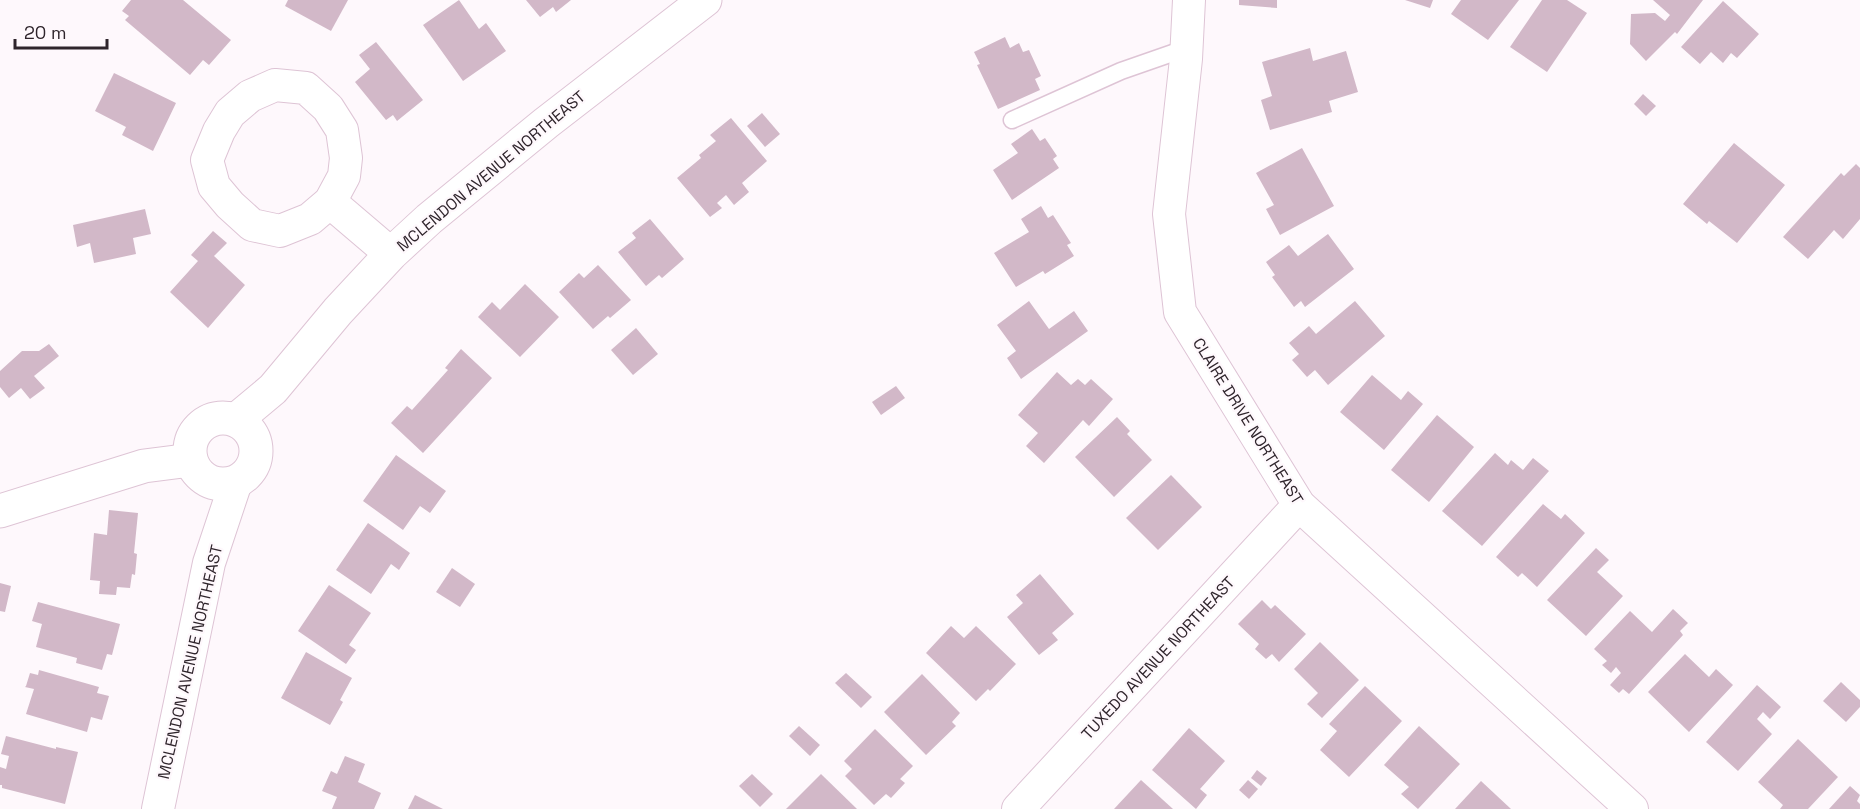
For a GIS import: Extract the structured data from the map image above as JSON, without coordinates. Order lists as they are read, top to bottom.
{
  "streets": {
    "street": ["MCLENDON AVENUE NORTHEAST", "CLAIRE DRIVE NORTHEAST", "TUXEDO AVENUE NORTHEAST"]
  },
  "crossings": [
    ["CLAIRE DRIVE NORTHEAST", "TUXEDO AVENUE NORTHEAST"]
  ],
  "scale_bar": "20 m"
}
